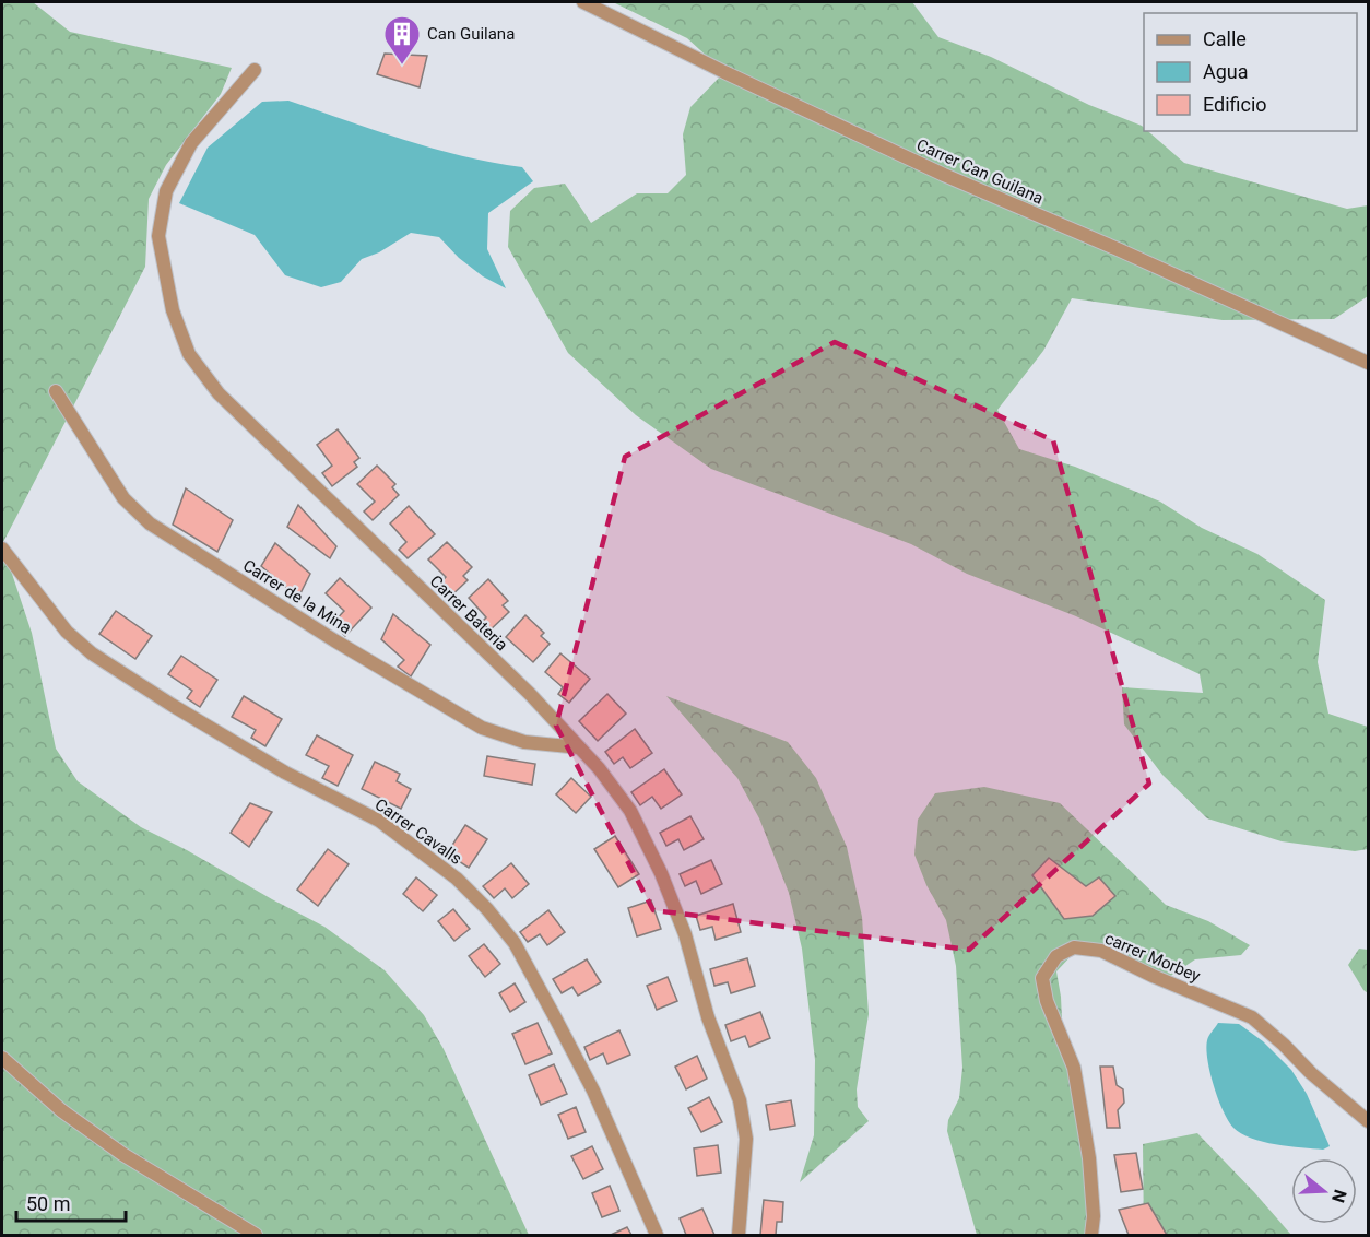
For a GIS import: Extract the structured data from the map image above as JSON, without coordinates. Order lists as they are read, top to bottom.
{
  "streets": {
    "street": [
      "Carrer Can Guilana",
      "Carrer de la Mina",
      "Carrer Bateria",
      "Carrer Cavalls",
      "carrer Morbey"
    ]
  },
  "crossings": [
    ["Carrer de la Mina", "Carrer Bateria"]
  ],
  "places": {
    "building": ["Can Guilana"]
  },
  "legend": ["Calle", "Agua", "Edificio"],
  "scale_bar": "50 m",
  "north": "right"
}
